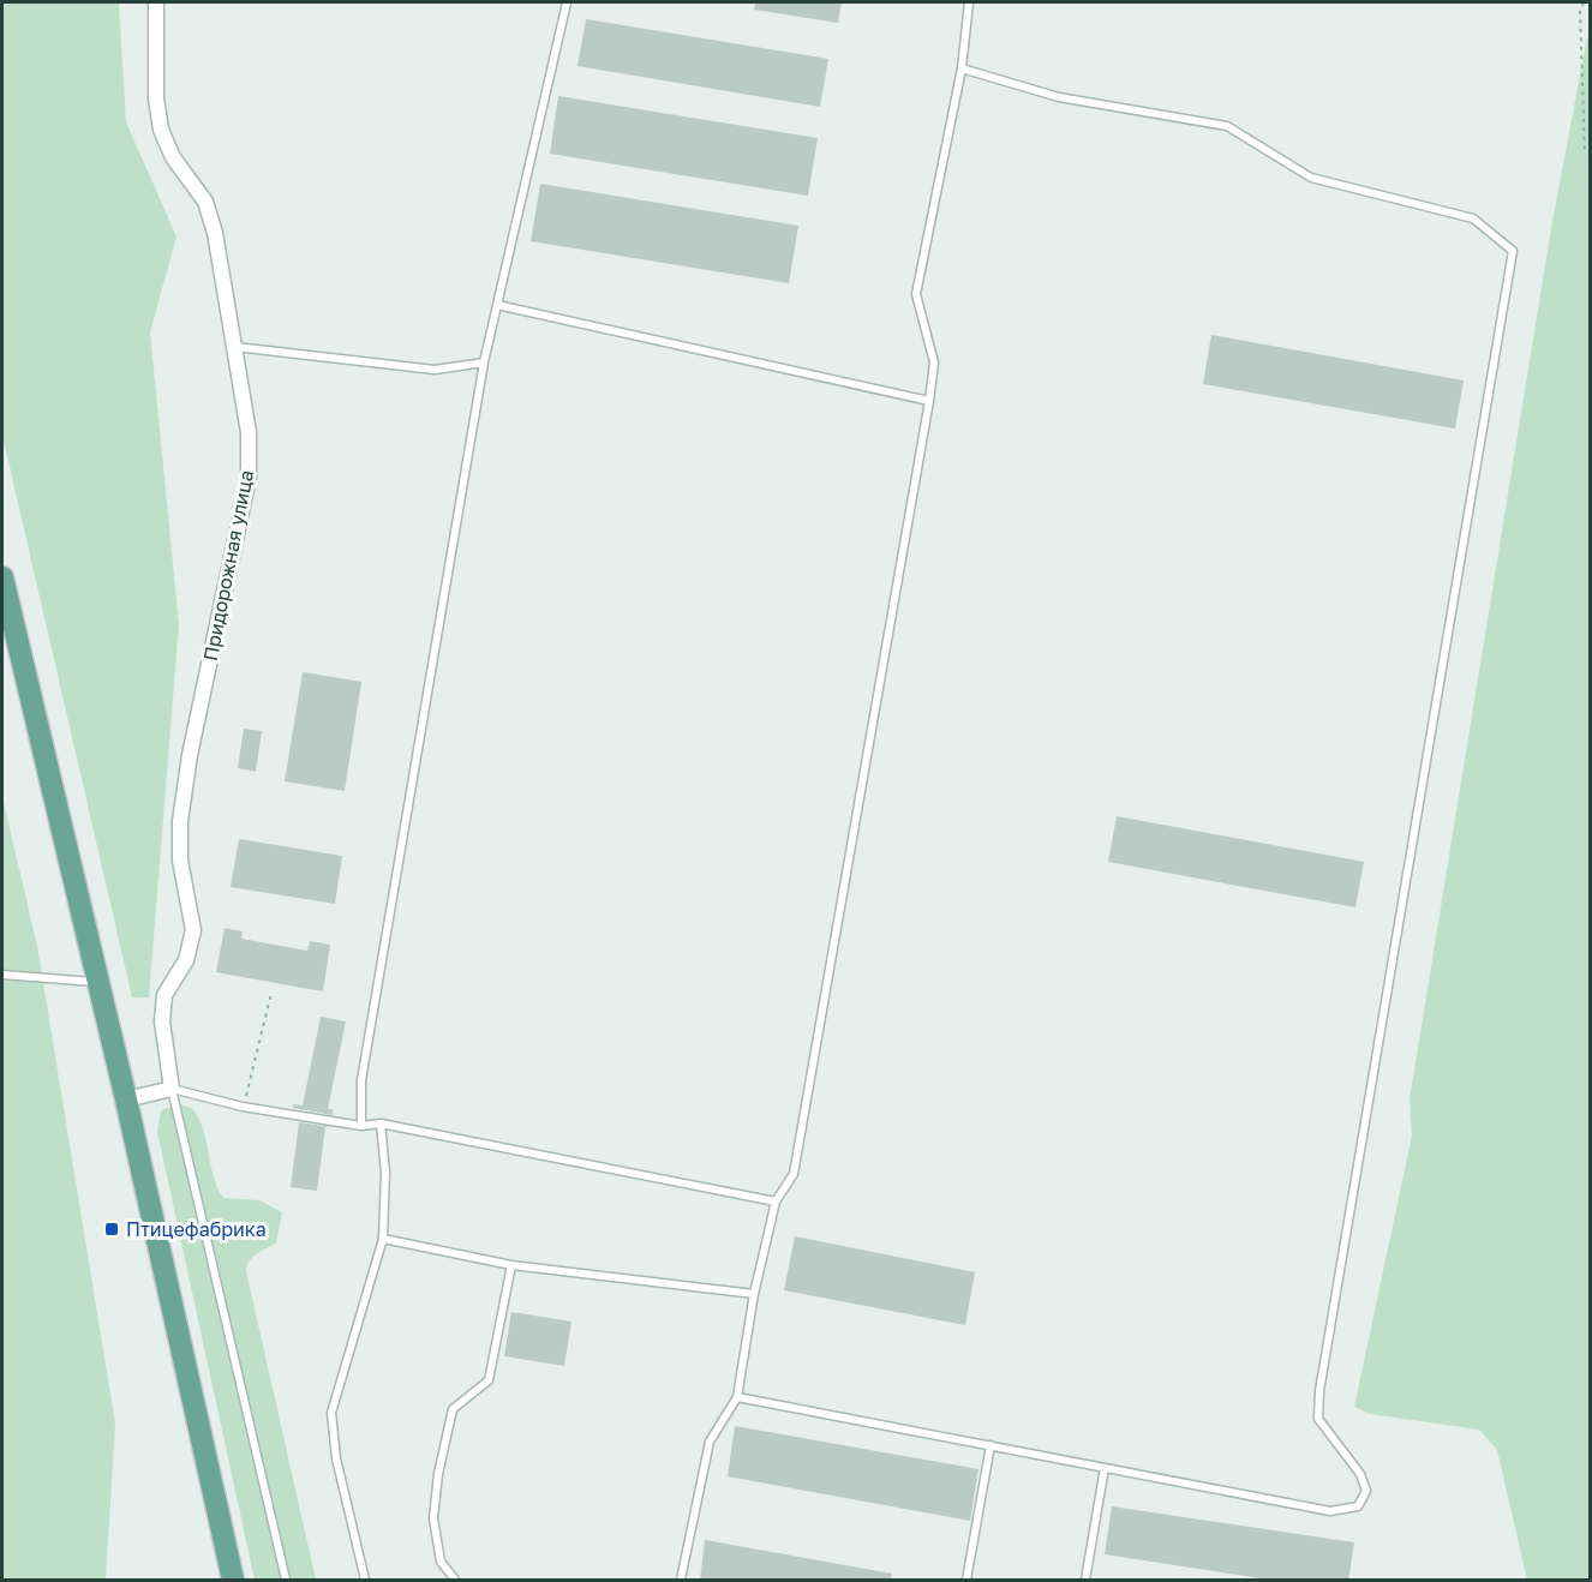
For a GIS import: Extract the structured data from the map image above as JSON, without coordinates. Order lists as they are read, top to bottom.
{
  "streets": {
    "street": ["Придорожная улица"]
  },
  "places": {
    "transit": ["Птицефабрика"]
  }
}
